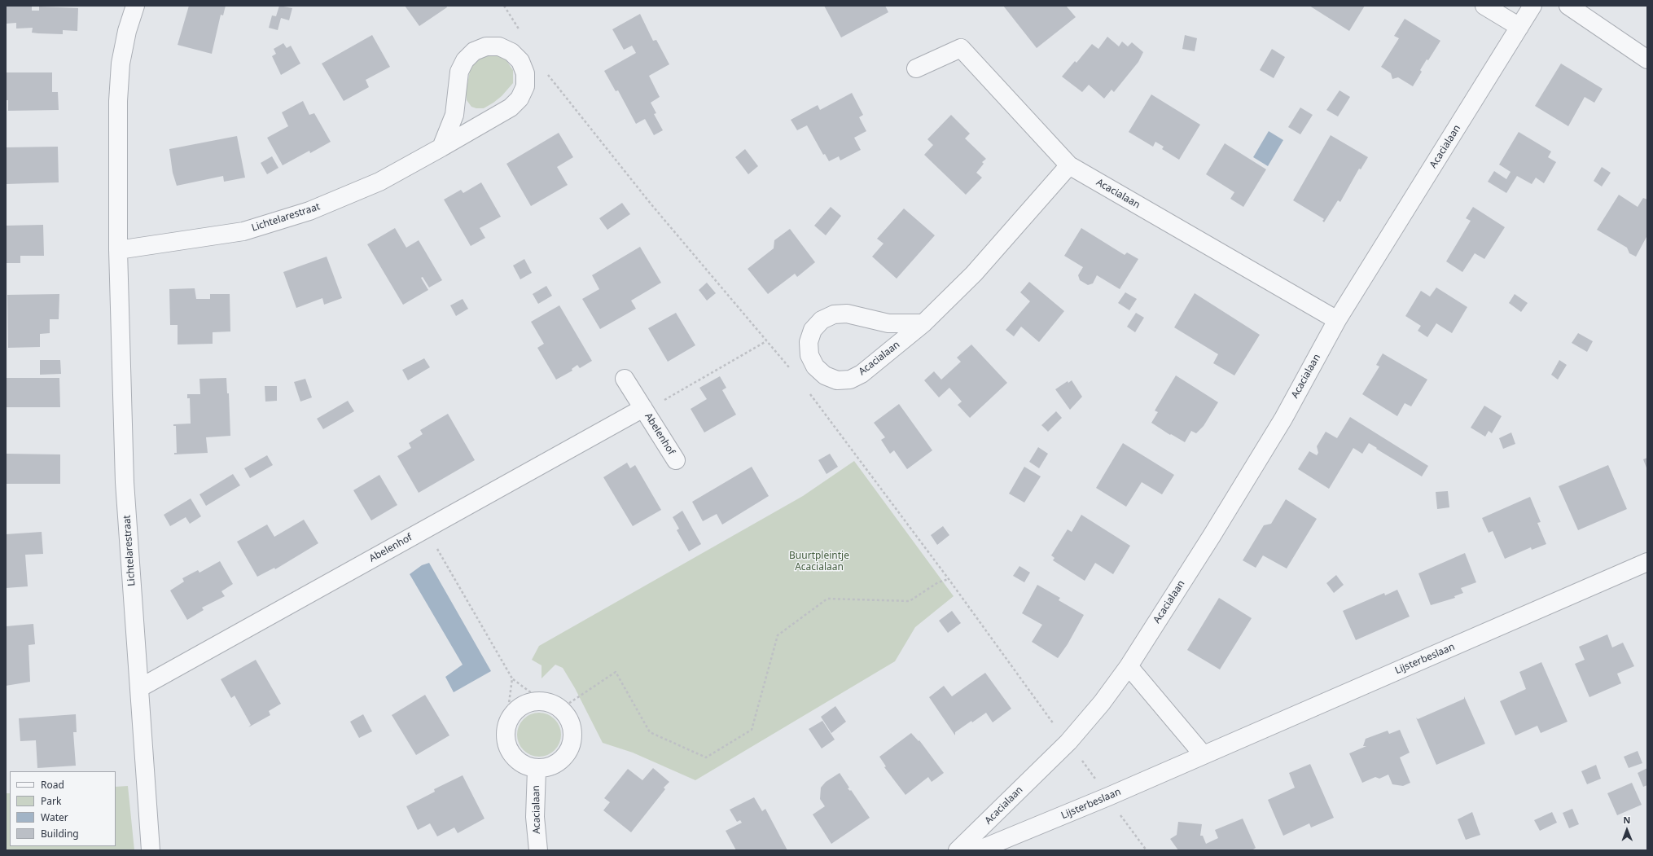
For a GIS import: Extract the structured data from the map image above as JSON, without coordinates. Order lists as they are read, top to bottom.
{
  "streets": {
    "street": [
      "Acacialaan",
      "Lichtelarestraat",
      "Abelenhof",
      "Lijsterbeslaan"
    ]
  },
  "crossings": [
    ["Lichtelarestraat", "Abelenhof"]
  ],
  "parks": ["Buurtpleintje Acacialaan"],
  "legend": [
    "Road",
    "Park",
    "Water",
    "Building"
  ],
  "north": "top"
}
